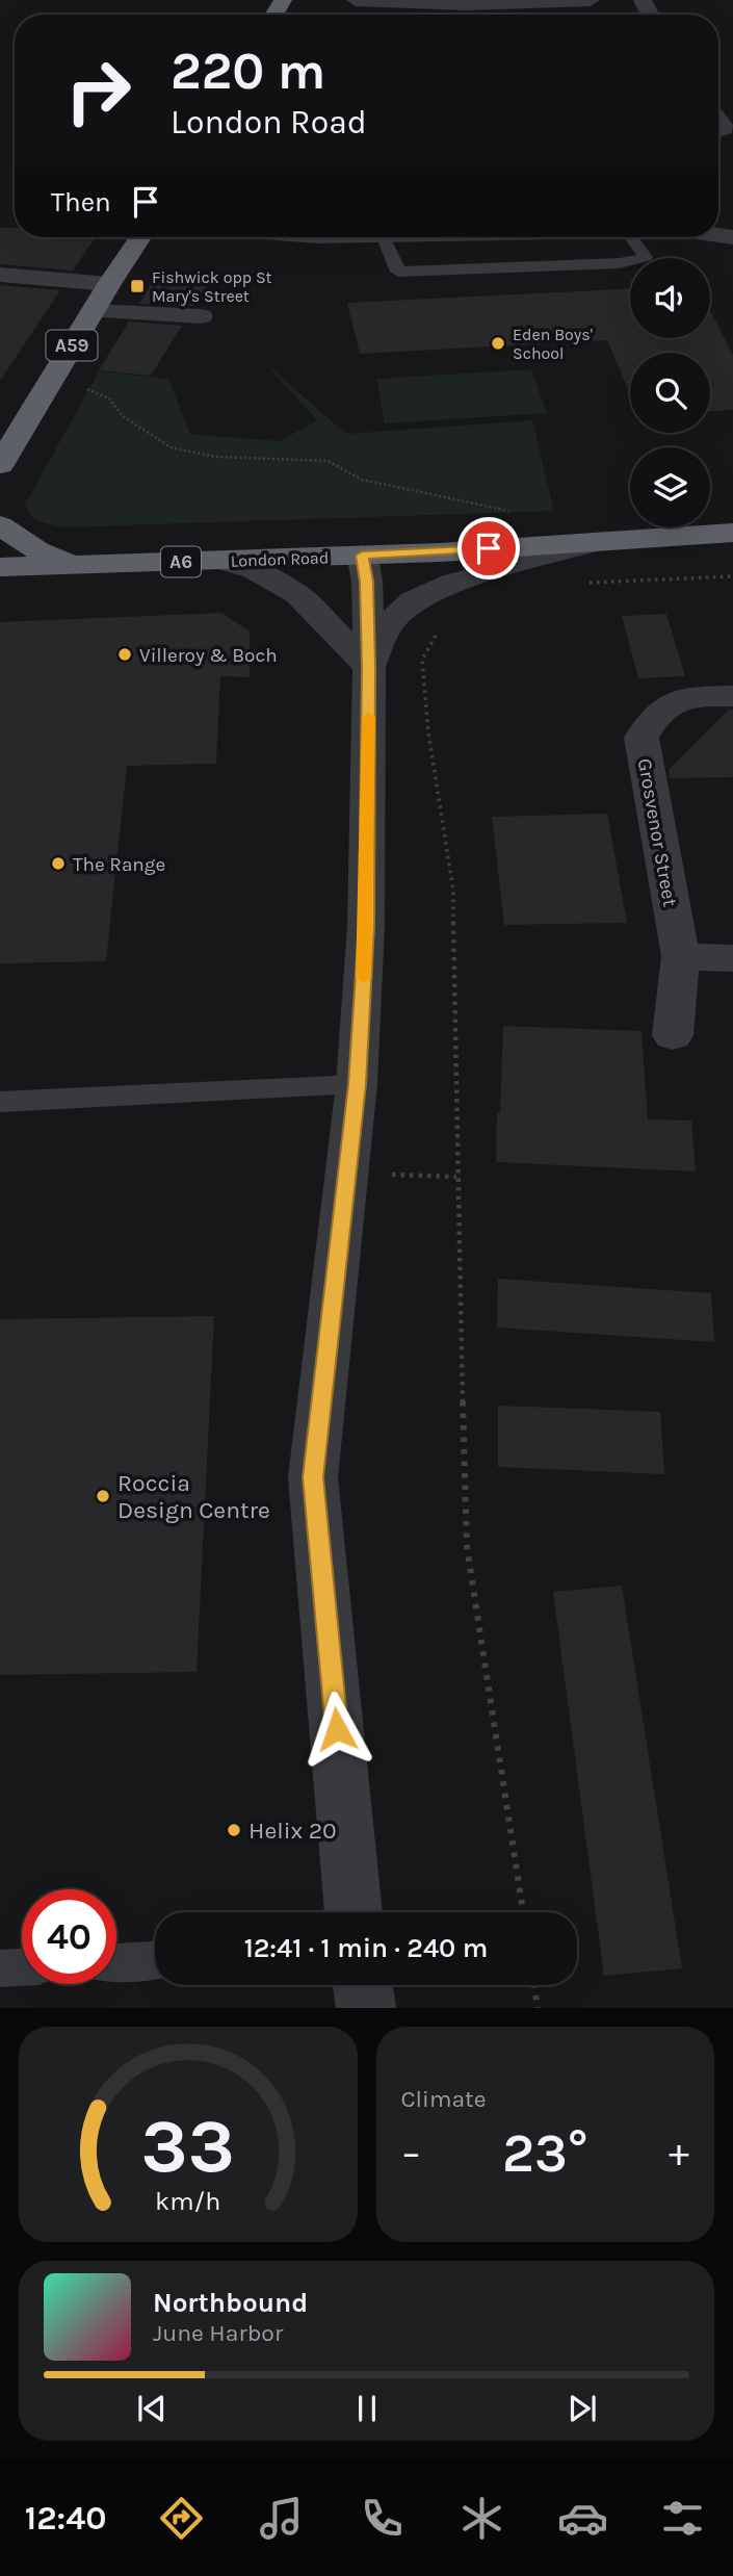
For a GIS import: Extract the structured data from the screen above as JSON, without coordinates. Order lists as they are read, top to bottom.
{
  "streets": {
    "highway": ["A59", "London Road", "A6"],
    "street": ["Grosvenor Street"]
  },
  "places": {
    "transit": ["Fishwick opp St Mary's Street"],
    "other": [
      "Eden Boys' School",
      "Villeroy & Boch",
      "The Range",
      "Roccia Design Centre",
      "Helix 20"
    ]
  },
  "page": {
    "turn": ["220 m", "London Road"],
    "then": "Then",
    "limit": "40",
    "trip": "12:41 · 1 min · 240 m",
    "tile": "Climate",
    "heat": ["−", "23°", "+"],
    "song": ["Northbound", "June Harbor"],
    "tabs": "12:40",
    "gauge": ["33", "km/h"]
  }
}
